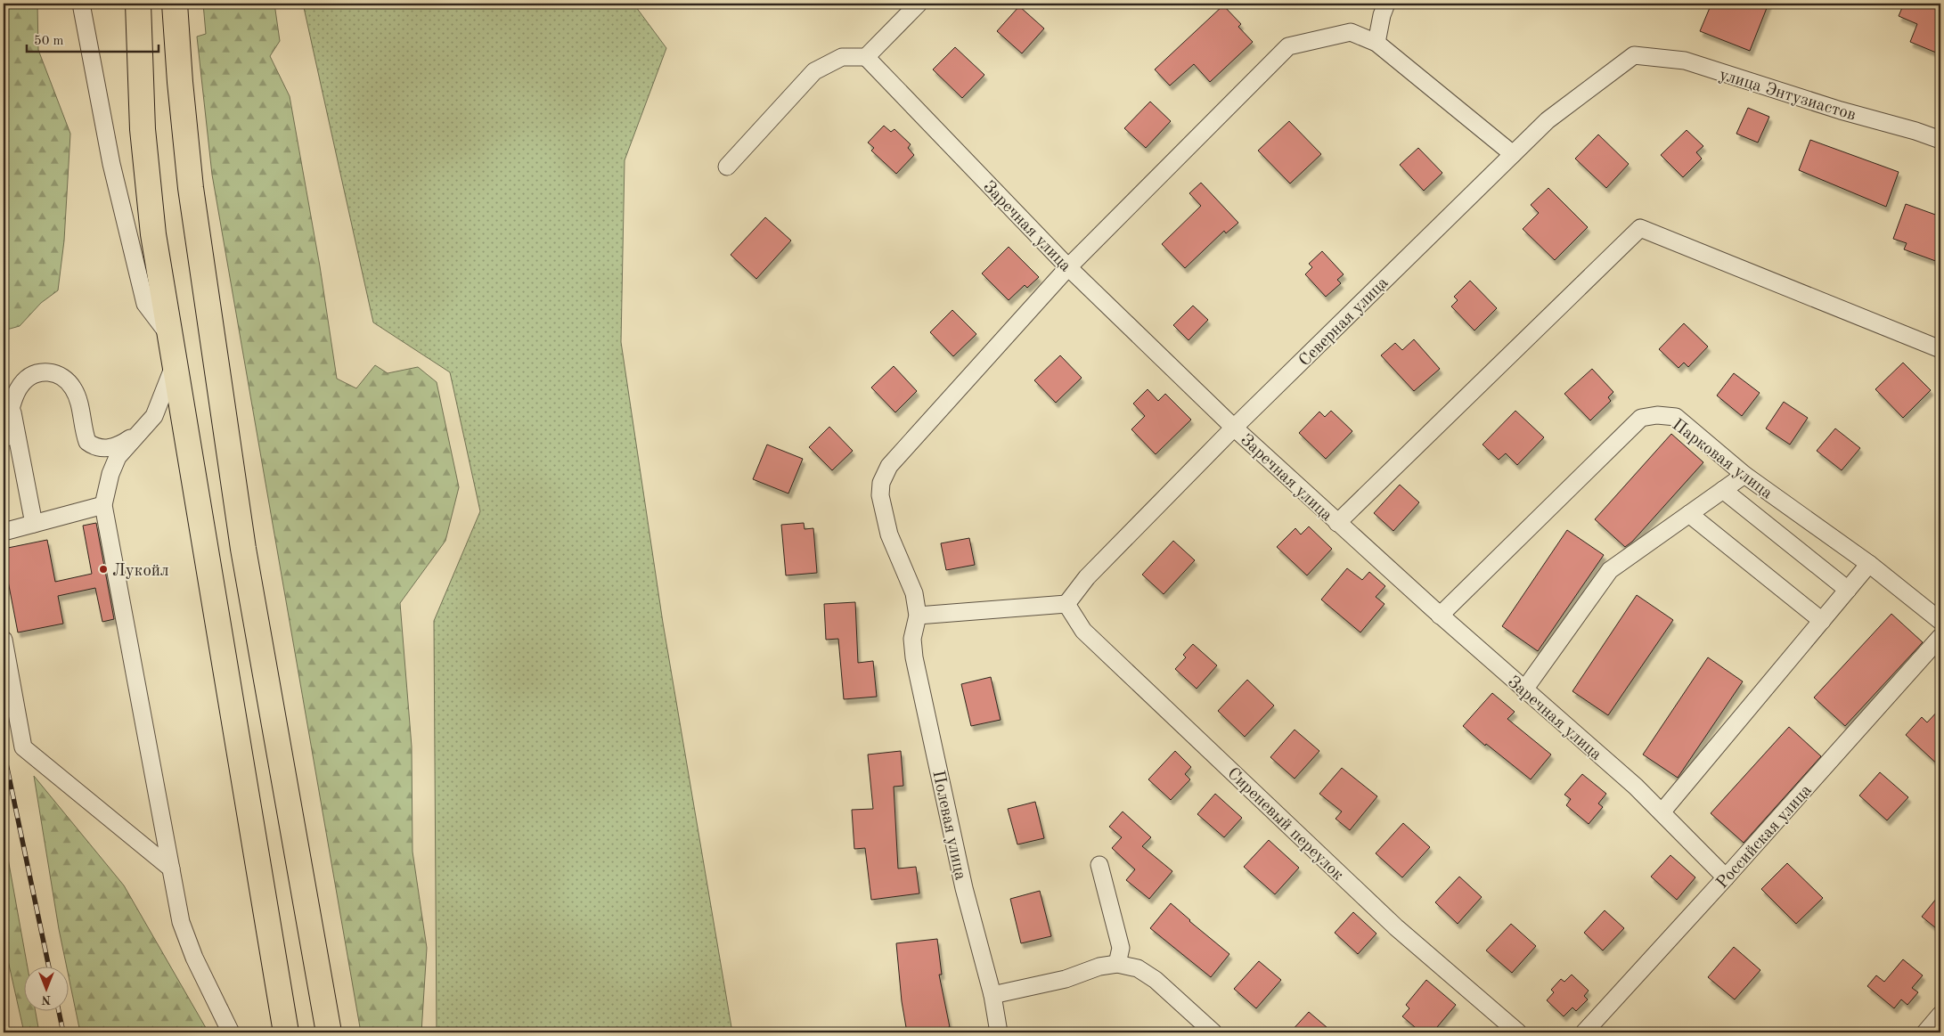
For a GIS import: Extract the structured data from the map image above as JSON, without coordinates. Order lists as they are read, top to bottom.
{
  "streets": {
    "street": [
      "улица Энтузиастов",
      "Заречная улица",
      "Северная улица",
      "Парковая улица",
      "Сиреневый переулок",
      "Полевая улица",
      "Российская улица"
    ]
  },
  "crossings": [
    ["улица Энтузиастов", "Северная улица"],
    ["Заречная улица", "Северная улица"],
    ["Заречная улица", "Парковая улица"],
    ["Заречная улица", "Российская улица"],
    ["Северная улица", "Сиреневый переулок"]
  ],
  "places": ["Лукойл"],
  "scale_bar": "50 m",
  "north": "bottom"
}
